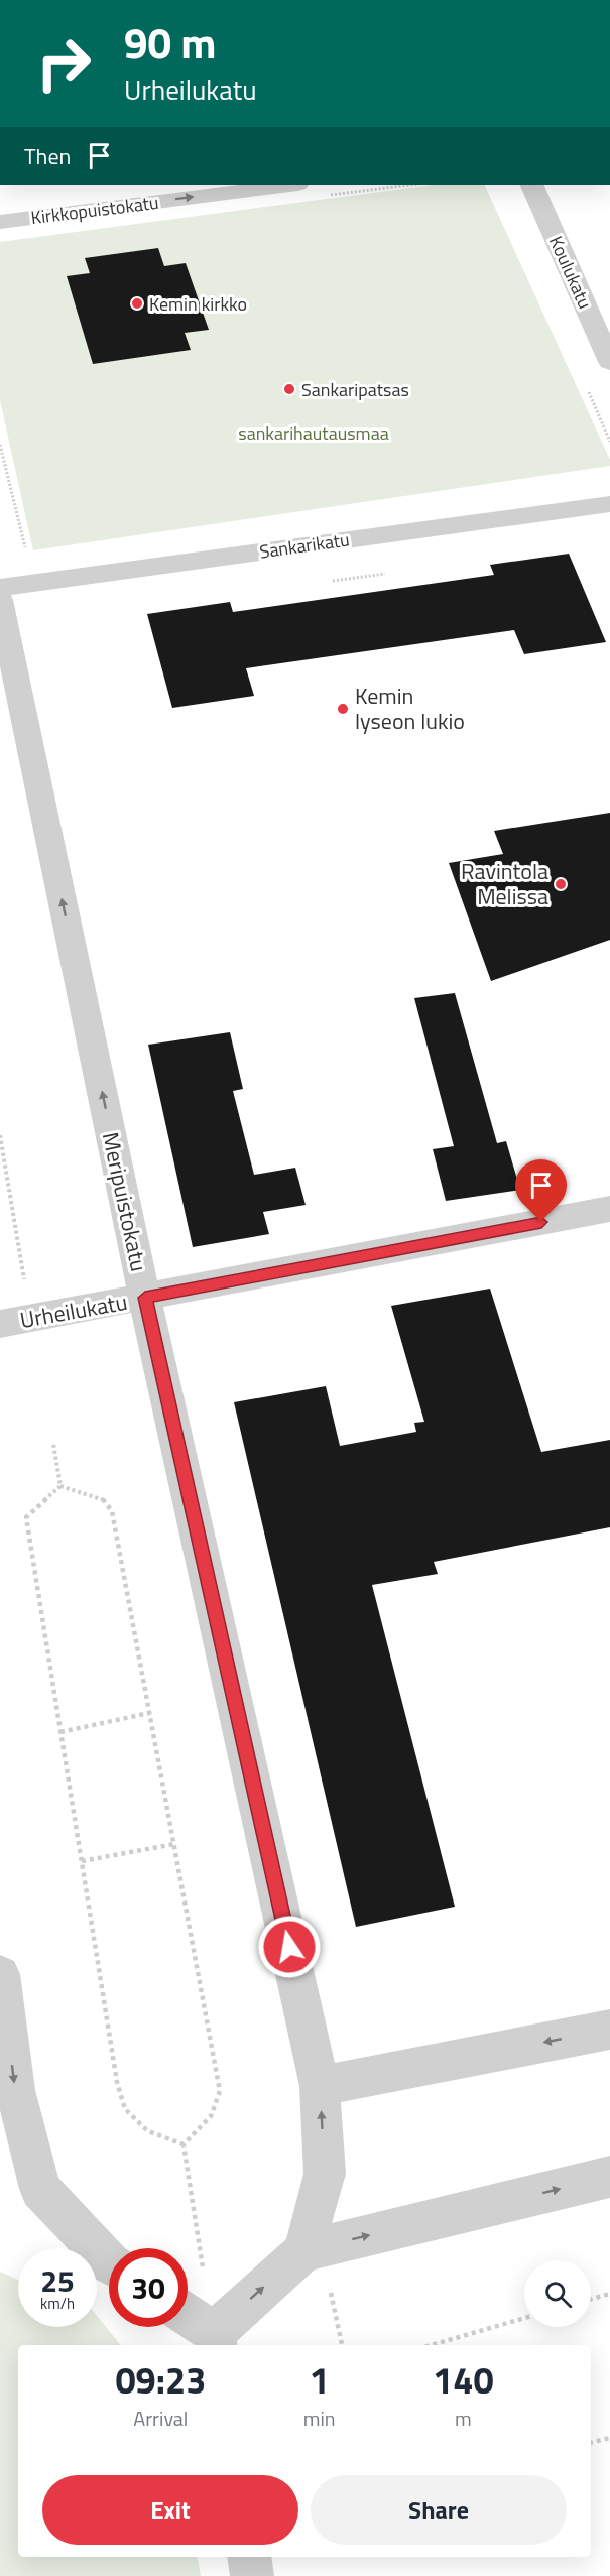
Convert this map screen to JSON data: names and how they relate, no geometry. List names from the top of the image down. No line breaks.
{"streets":{"street":["Kirkkopuistokatu","Koulukatu","Sankarikatu","Meripuistokatu","Urheilukatu"]},"crossings":[["Meripuistokatu","Urheilukatu"]],"one_way":["Kirkkopuistokatu","Meripuistokatu"],"parks":["sankarihautausmaa"],"places":["Kemin kirkko","Sankaripatsas","Kemin lyseon lukio","Ravintola Melissa"],"page":{"turn":["90 m","Urheilukatu"],"then":"Then","speed":"25 km/h","limit":"30","eta":["09:23","Arrival","1","min","140","m"],"buttons":["Exit","Share"]}}
